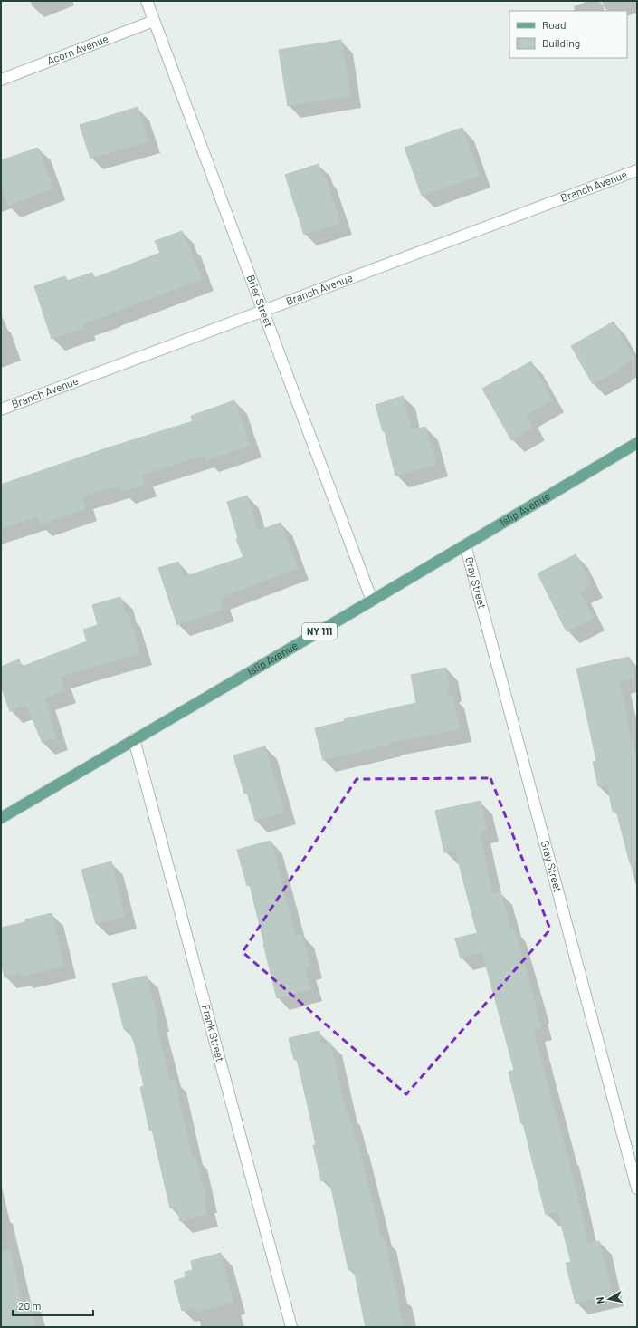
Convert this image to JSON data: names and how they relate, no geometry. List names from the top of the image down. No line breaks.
{"streets":{"main road":["Islip Avenue","NY 111"],"street":["Acorn Avenue","Branch Avenue","Brier Street","Gray Street","Frank Street"]},"crossings":[["Acorn Avenue","Brier Street"],["Branch Avenue","Brier Street"],["Brier Street","Islip Avenue"],["Islip Avenue","Gray Street"],["Islip Avenue","Frank Street"]],"legend":["Road","Building"],"scale_bar":"20 m","north":"left"}
